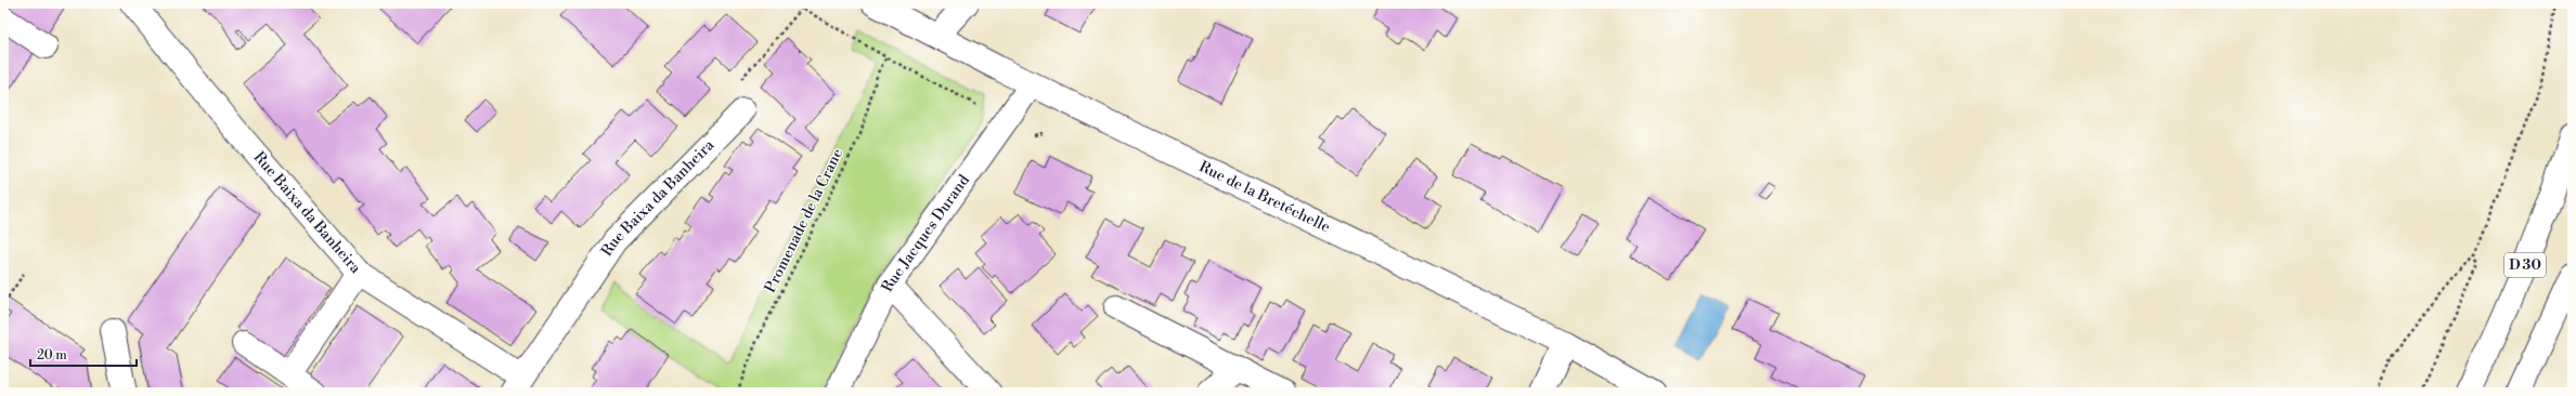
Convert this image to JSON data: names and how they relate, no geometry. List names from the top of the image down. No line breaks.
{"streets":{"street":["Rue de la Bretéchelle","Rue Baixa da Banheira","Rue Jacques Durand","D 30"],"path":["Promenade de la Crane"]},"crossings":[["Rue de la Bretéchelle","Rue Jacques Durand"]],"scale_bar":"20 m"}
